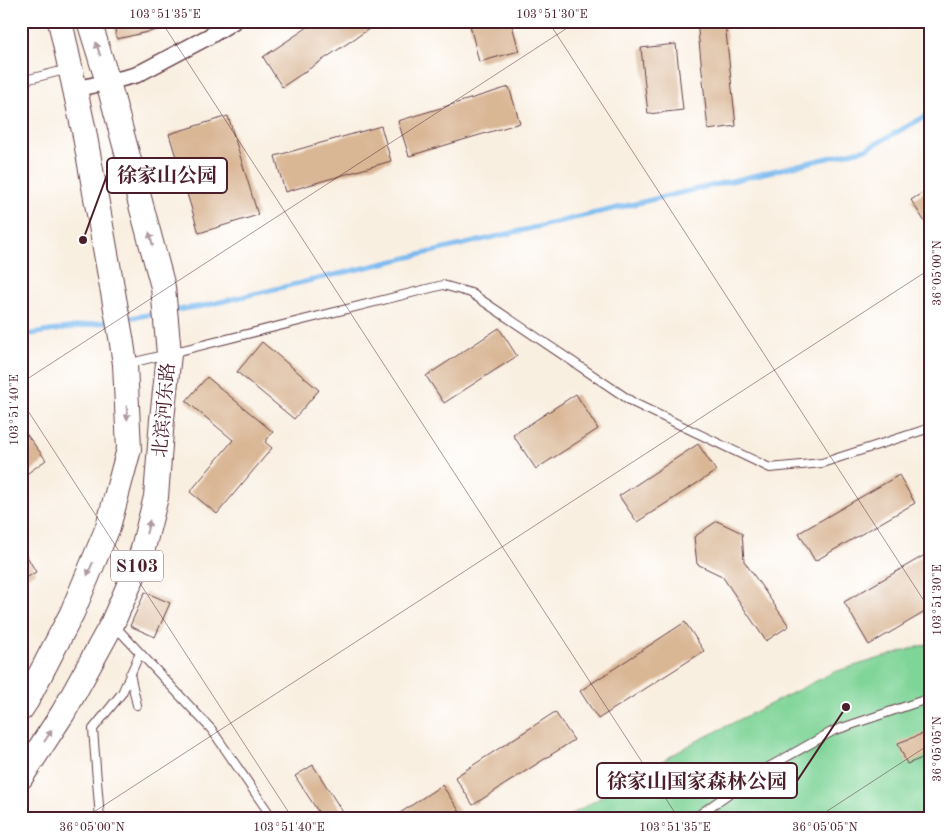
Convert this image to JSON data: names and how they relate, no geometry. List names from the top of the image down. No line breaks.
{"streets":{"main road":["北滨河东路","S103"]},"places":["徐家山公园","徐家山国家森林公园"],"coordinates":["103°51'35\"E","103°51'30\"E","36°05'00\"N","103°51'40\"E","36°05'05\"N"]}
